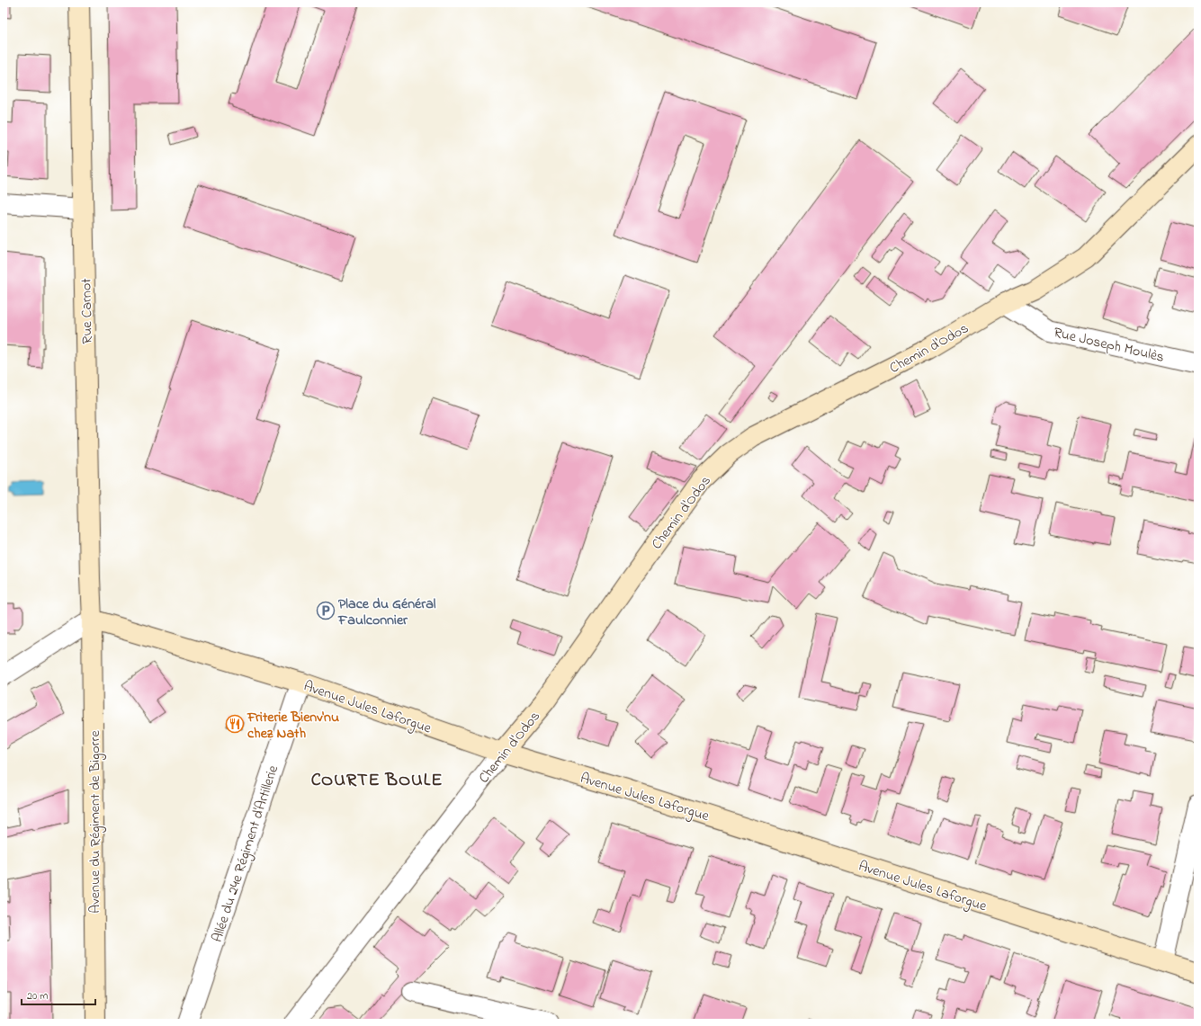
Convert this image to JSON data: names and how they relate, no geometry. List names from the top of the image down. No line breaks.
{"streets":{"street":["Rue Carnot","Rue Joseph Moulès","Chemin d'Odos","Avenue Jules Laforgue","Avenue du Régiment de Bigorre","Allée du 24e Régiment d'Artillerie"]},"crossings":[["Rue Carnot","Avenue Jules Laforgue"],["Rue Carnot","Avenue du Régiment de Bigorre"],["Rue Joseph Moulès","Chemin d'Odos"],["Chemin d'Odos","Avenue Jules Laforgue"],["Avenue Jules Laforgue","Avenue du Régiment de Bigorre"],["Avenue Jules Laforgue","Allée du 24e Régiment d'Artillerie"]],"districts":["COURTE BOULE"],"places":{"parking":["Place du Général Faulconnier"],"restaurant":["Friterie Bienv'nu chez Nath"]},"scale_bar":"20 m"}
